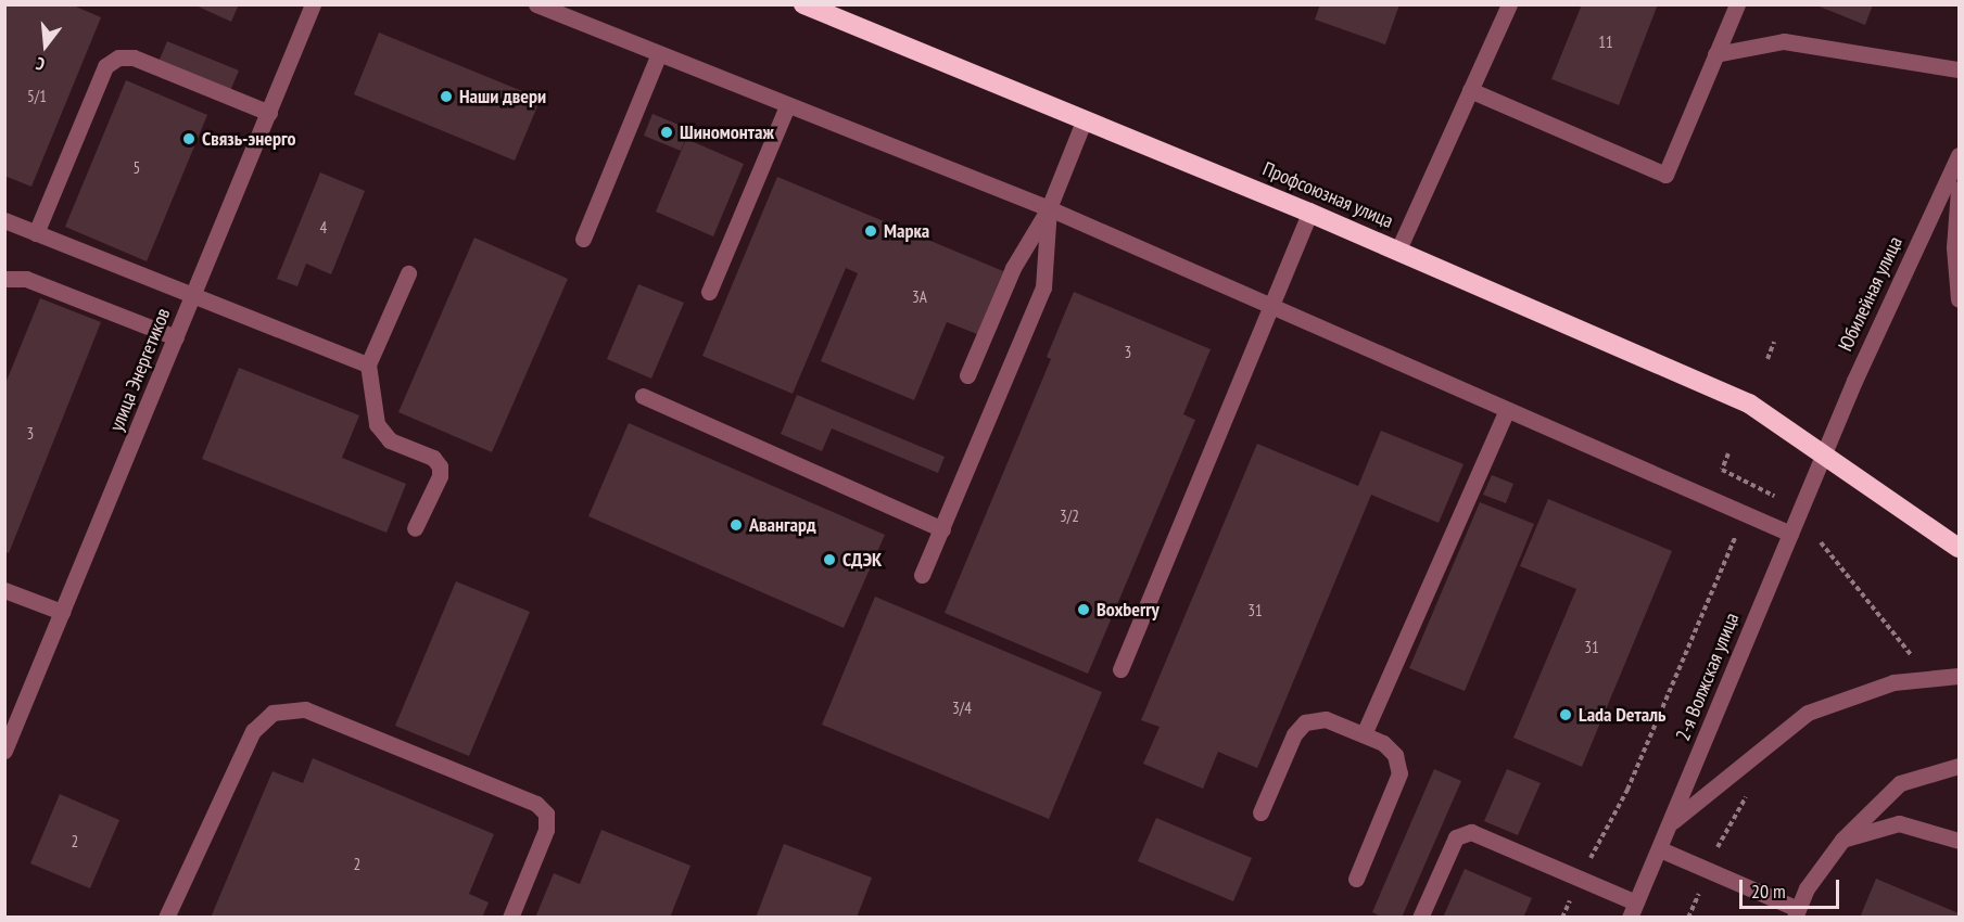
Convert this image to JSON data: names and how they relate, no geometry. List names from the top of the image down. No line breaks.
{"streets":{"highway":["Профсоюзная улица"],"street":["Юбилейная улица","улица Энергетиков","2-я Волжская улица"]},"crossings":[["Профсоюзная улица","Юбилейная улица"],["Профсоюзная улица","2-я Волжская улица"],["Юбилейная улица","2-я Волжская улица"]],"places":["Наши двери","Шиномонтаж","Связь-энерго","Марка","Авангард","СДЭК","Boxberry","Lada Dеталь"],"house_numbers":["11","5/1","5","4","3А","3","3","3/2","31","31","3/4","2","2"],"scale_bar":"20 m","north":"bottom"}
